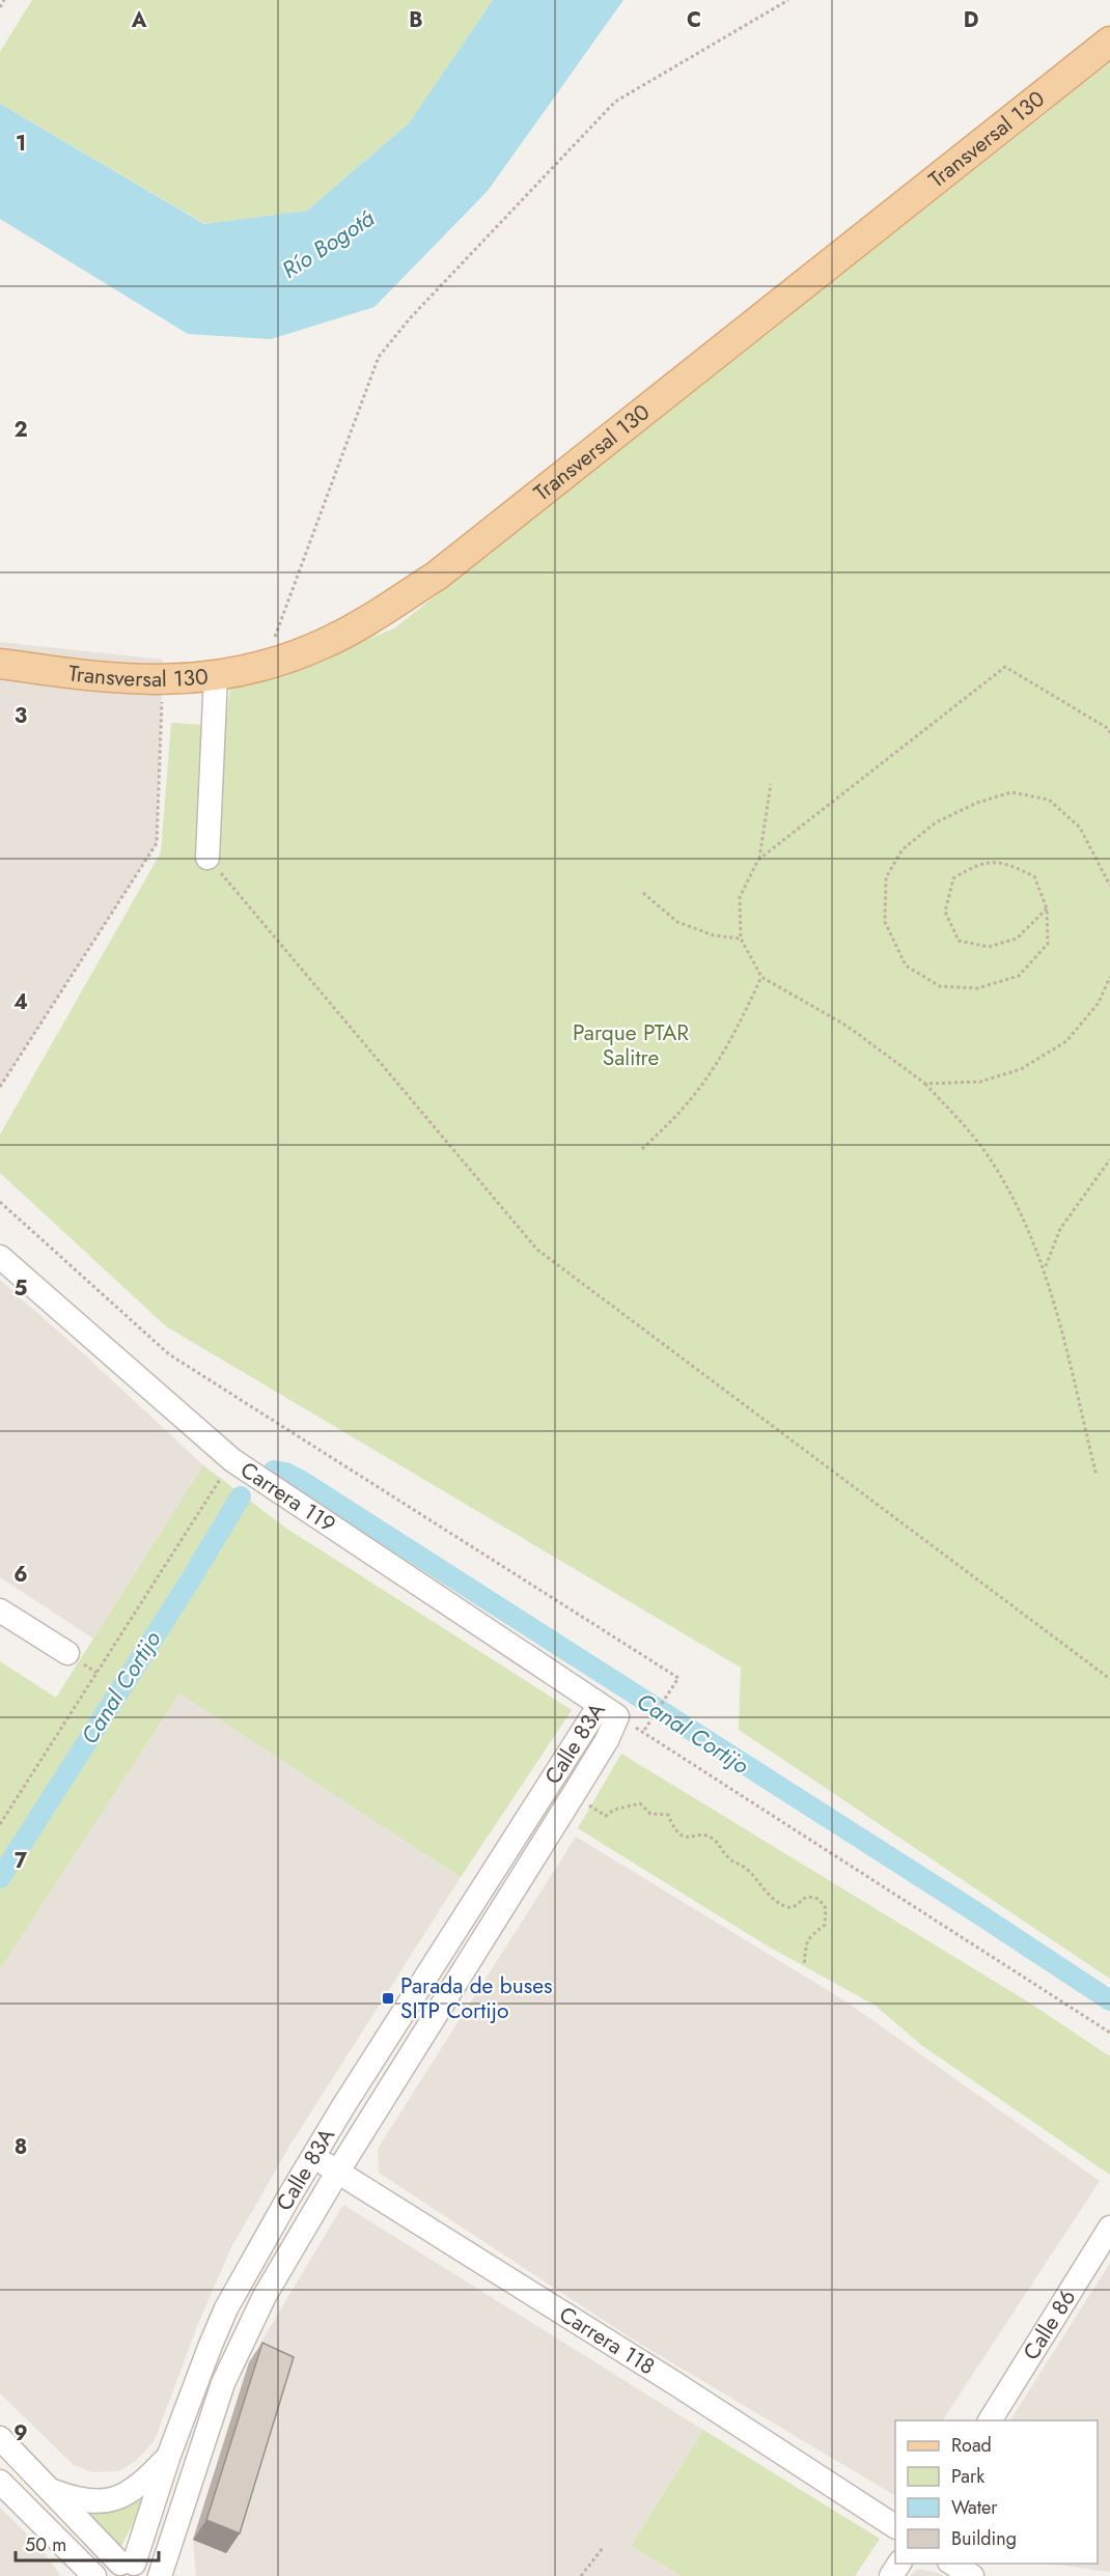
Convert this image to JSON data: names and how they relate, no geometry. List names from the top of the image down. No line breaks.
{"streets":{"main road":["Transversal 130"],"street":["Carrera 119","Calle 83A","Calle 86","Carrera 118"]},"crossings":[["Carrera 119","Calle 83A"],["Calle 83A","Carrera 118"]],"water":["Río Bogotá","Canal Cortijo"],"parks":["Parque PTAR Salitre"],"places":{"transit":["Parada de buses SITP Cortijo"]},"legend":["Road","Park","Water","Building"],"scale_bar":"50 m","grid":{"columns":["A","B","C","D"],"rows":["1","2","3","4","5","6","7","8","9"]}}
